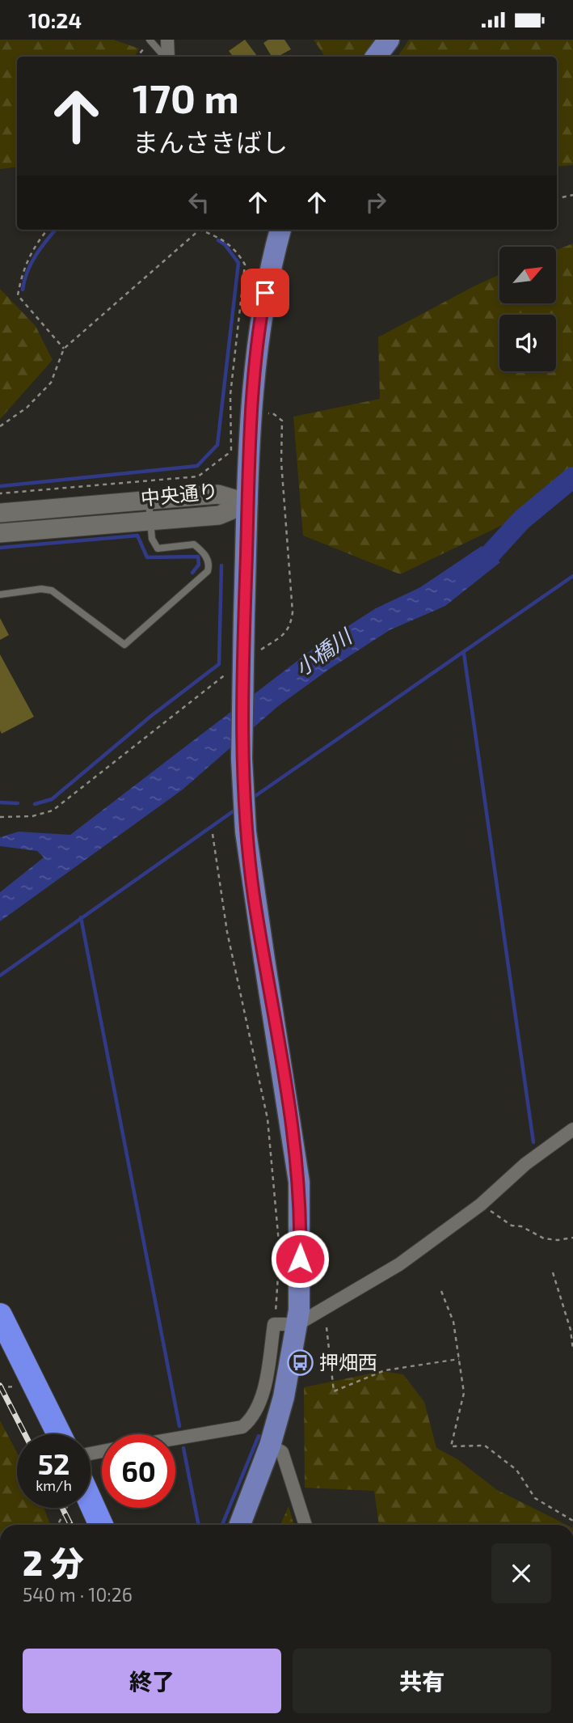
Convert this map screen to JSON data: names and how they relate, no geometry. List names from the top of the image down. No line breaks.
{"streets":{"street":["中央通り"]},"water":["小橋川"],"places":{"bus stop":["押畑西"]},"north":"top right","page":{"status":"10:24","turn":["170 m","まんさきばし"],"speed":"52 km/h","limit":"60","heading":["2 分","540 m · 10:26"],"buttons":["終了","共有"]}}
